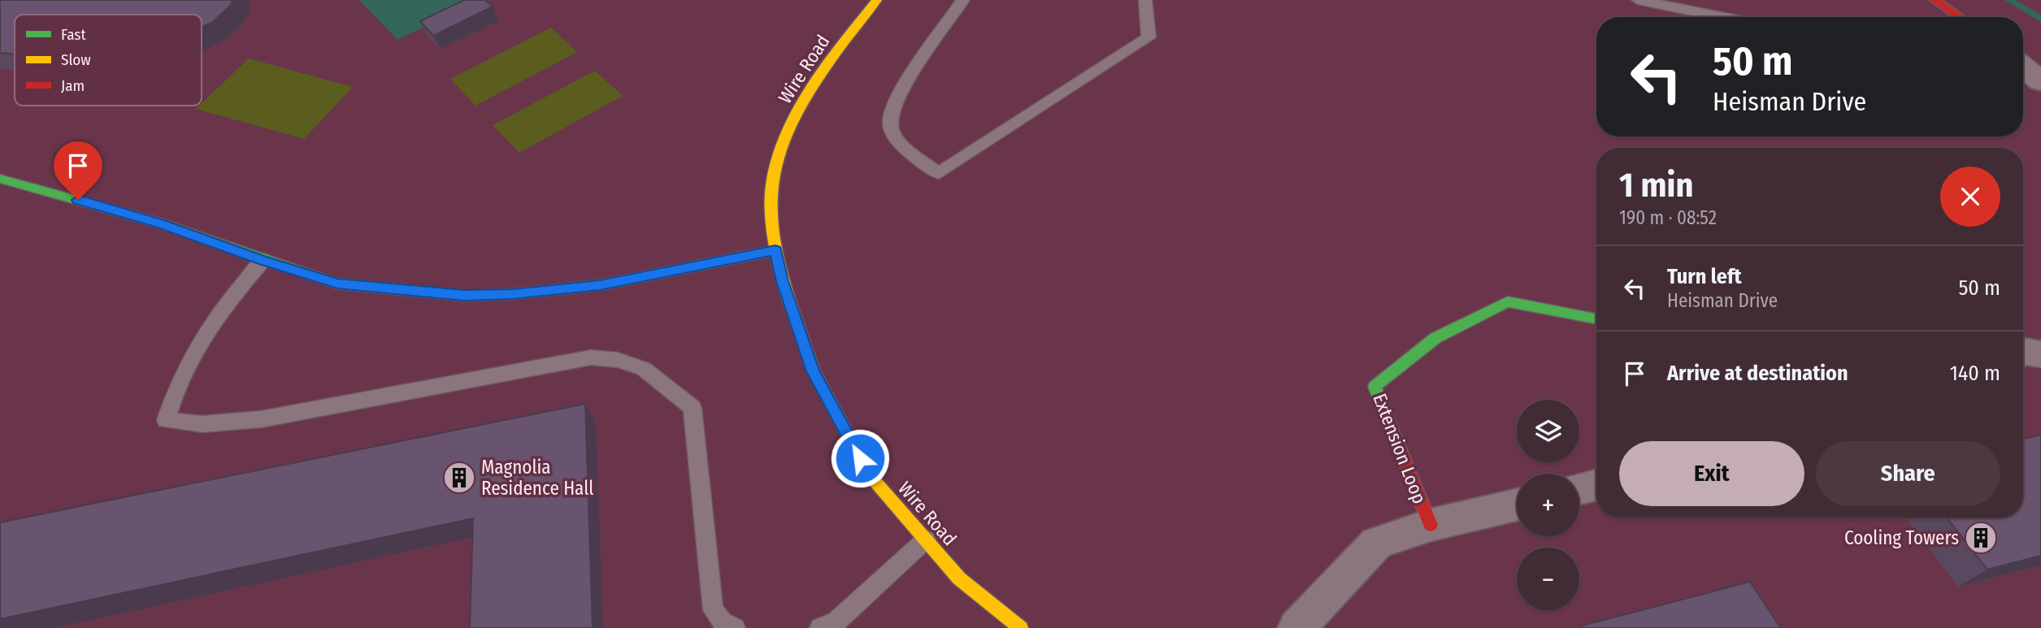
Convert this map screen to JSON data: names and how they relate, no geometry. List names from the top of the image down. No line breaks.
{"streets":{"street":["Wire Road","Extension Loop"]},"places":{"building":["Magnolia Residence Hall","Cooling Towers"]},"legend":["Fast","Slow","Jam"],"page":{"turn":["50 m","Heisman Drive"],"heading":["1 min","190 m · 08:52"],"list":[{"name":"Turn left","note":"Heisman Drive","value":"50 m"},{"name":"Arrive at destination","value":"140 m"}],"map_buttons":["+","−"],"buttons":["Exit","Share"]}}
